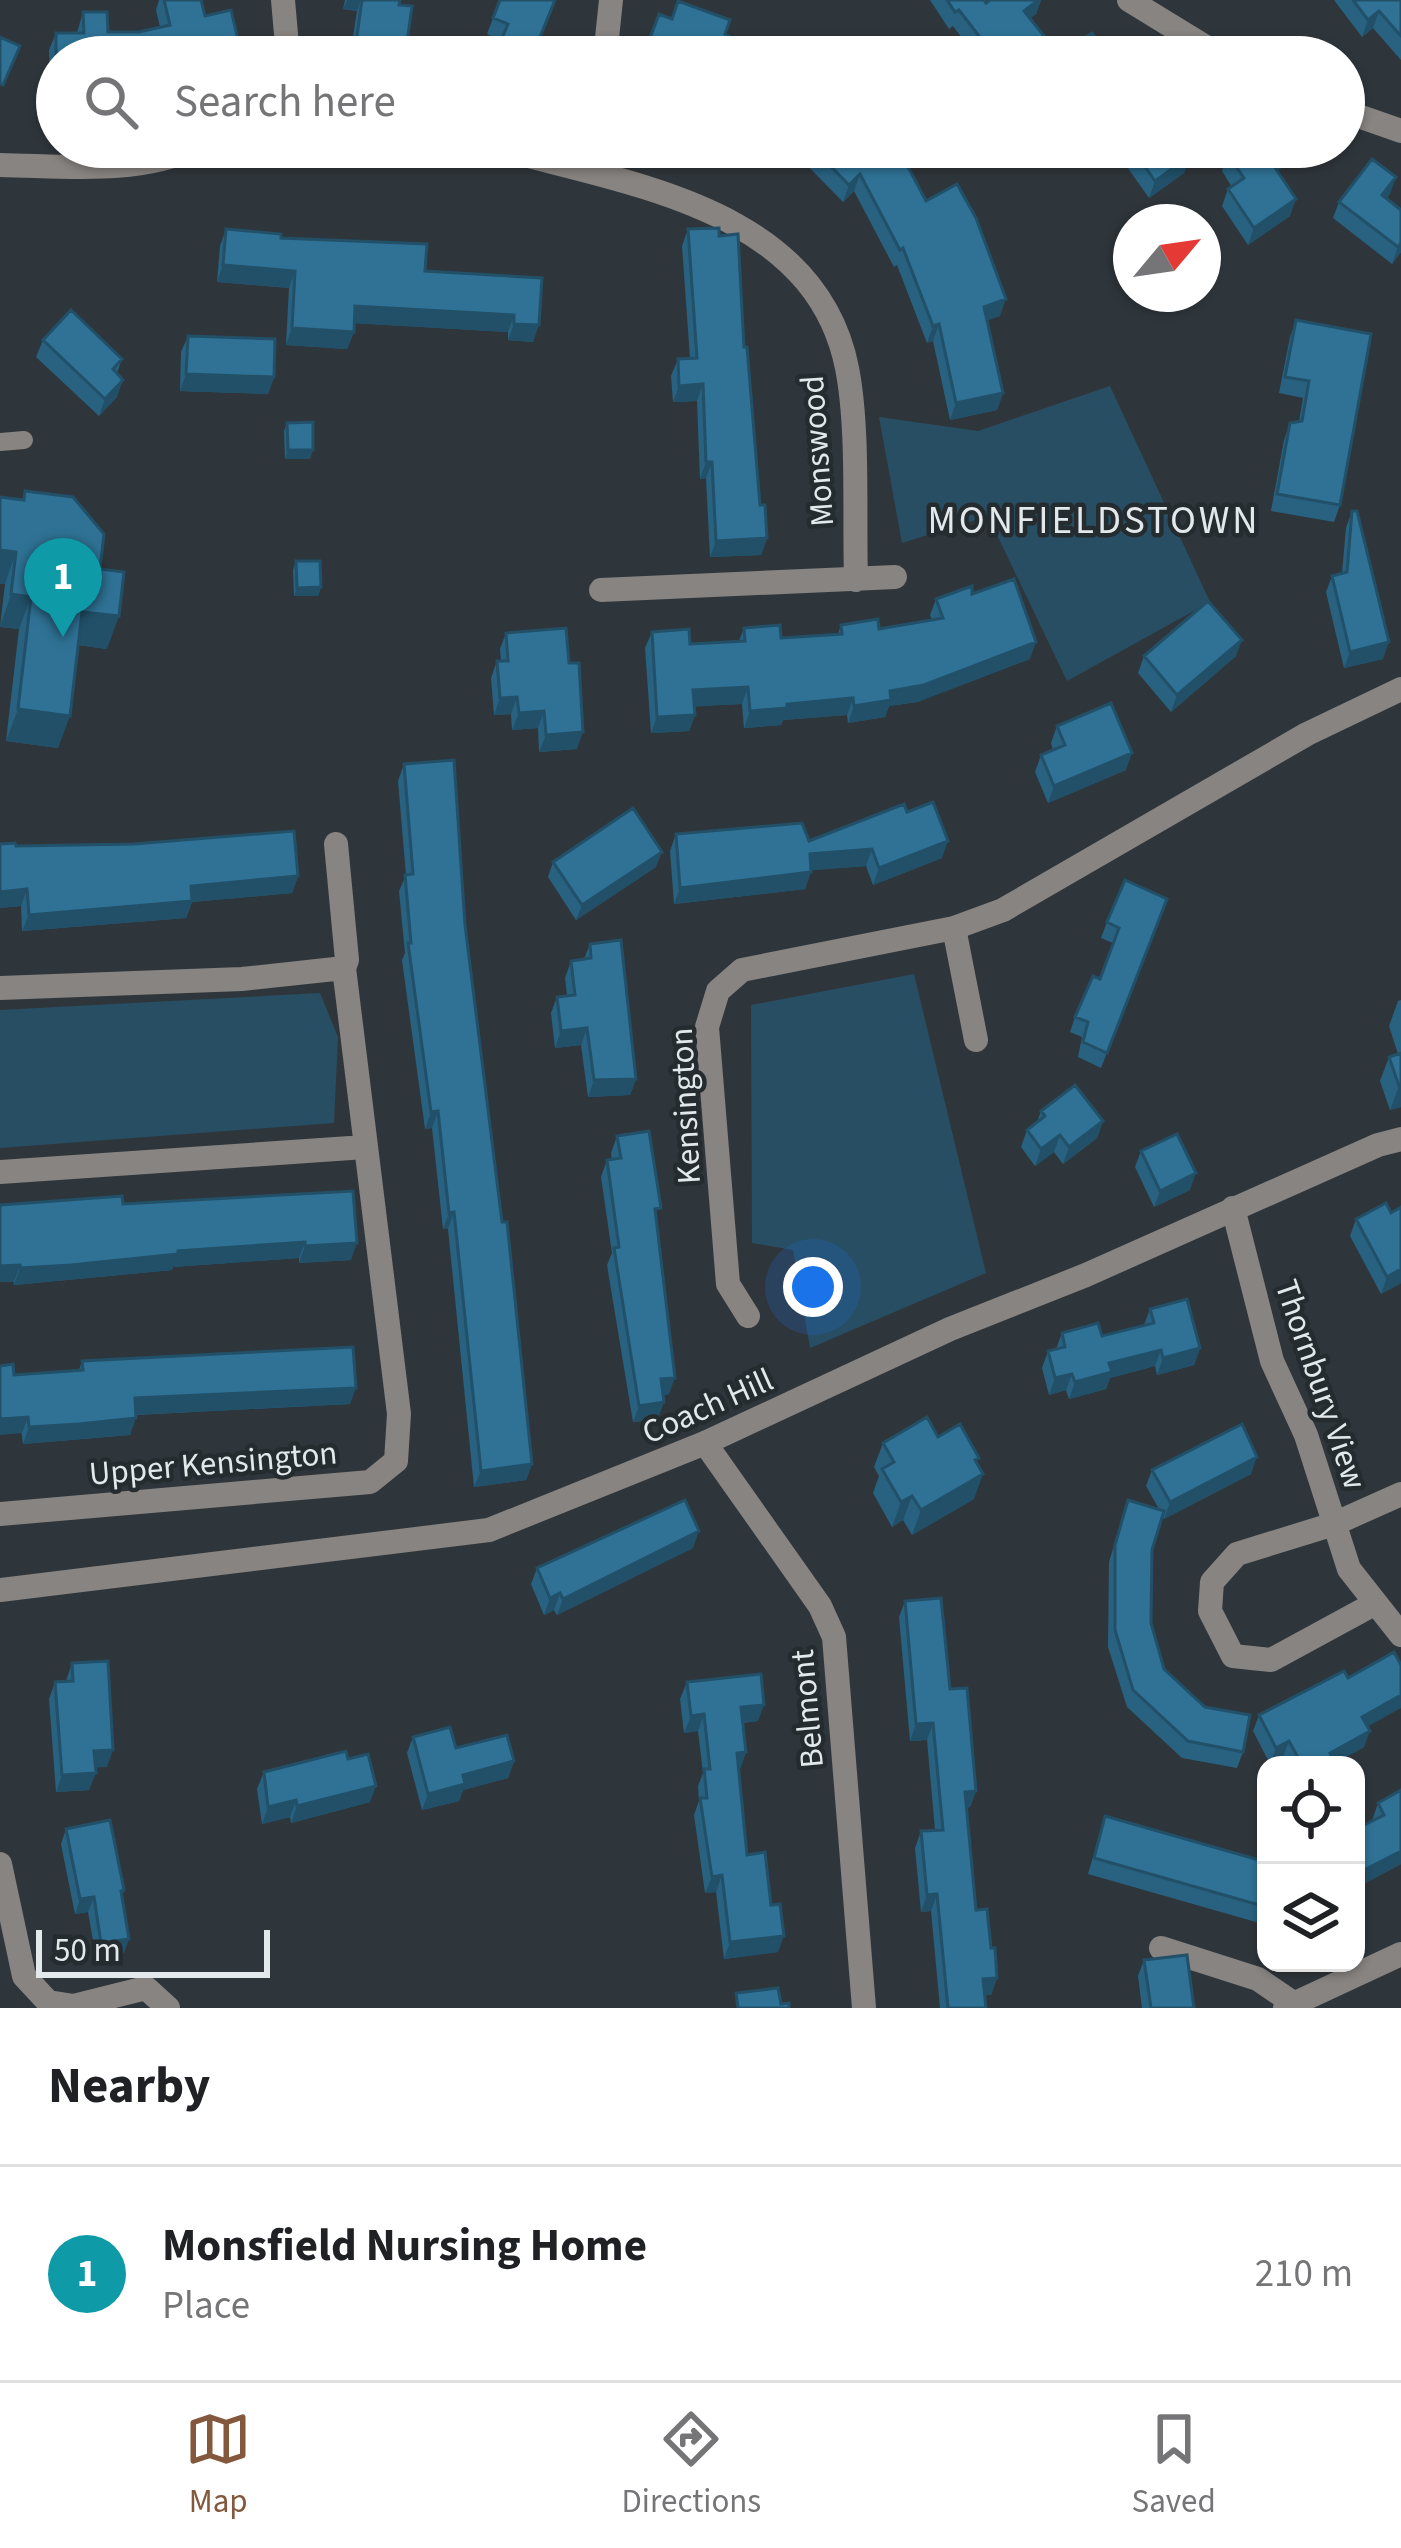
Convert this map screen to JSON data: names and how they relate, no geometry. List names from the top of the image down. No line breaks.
{"streets":{"street":["Monswood","Kensington","Thornbury View","Coach Hill","Upper Kensington","Belmont"]},"crossings":[["Thornbury View","Coach Hill"],["Coach Hill","Belmont"]],"districts":["MONFIELDSTOWN"],"scale_bar":"50 m","north":"top right","page":{"search":"Search here","pins":"1","scale":"50 m","heading":"Nearby","list":[{"mark":"1","name":"Monsfield Nursing Home","note":"Place","value":"210 m"}],"nav":["Map","Directions","Saved"]}}
